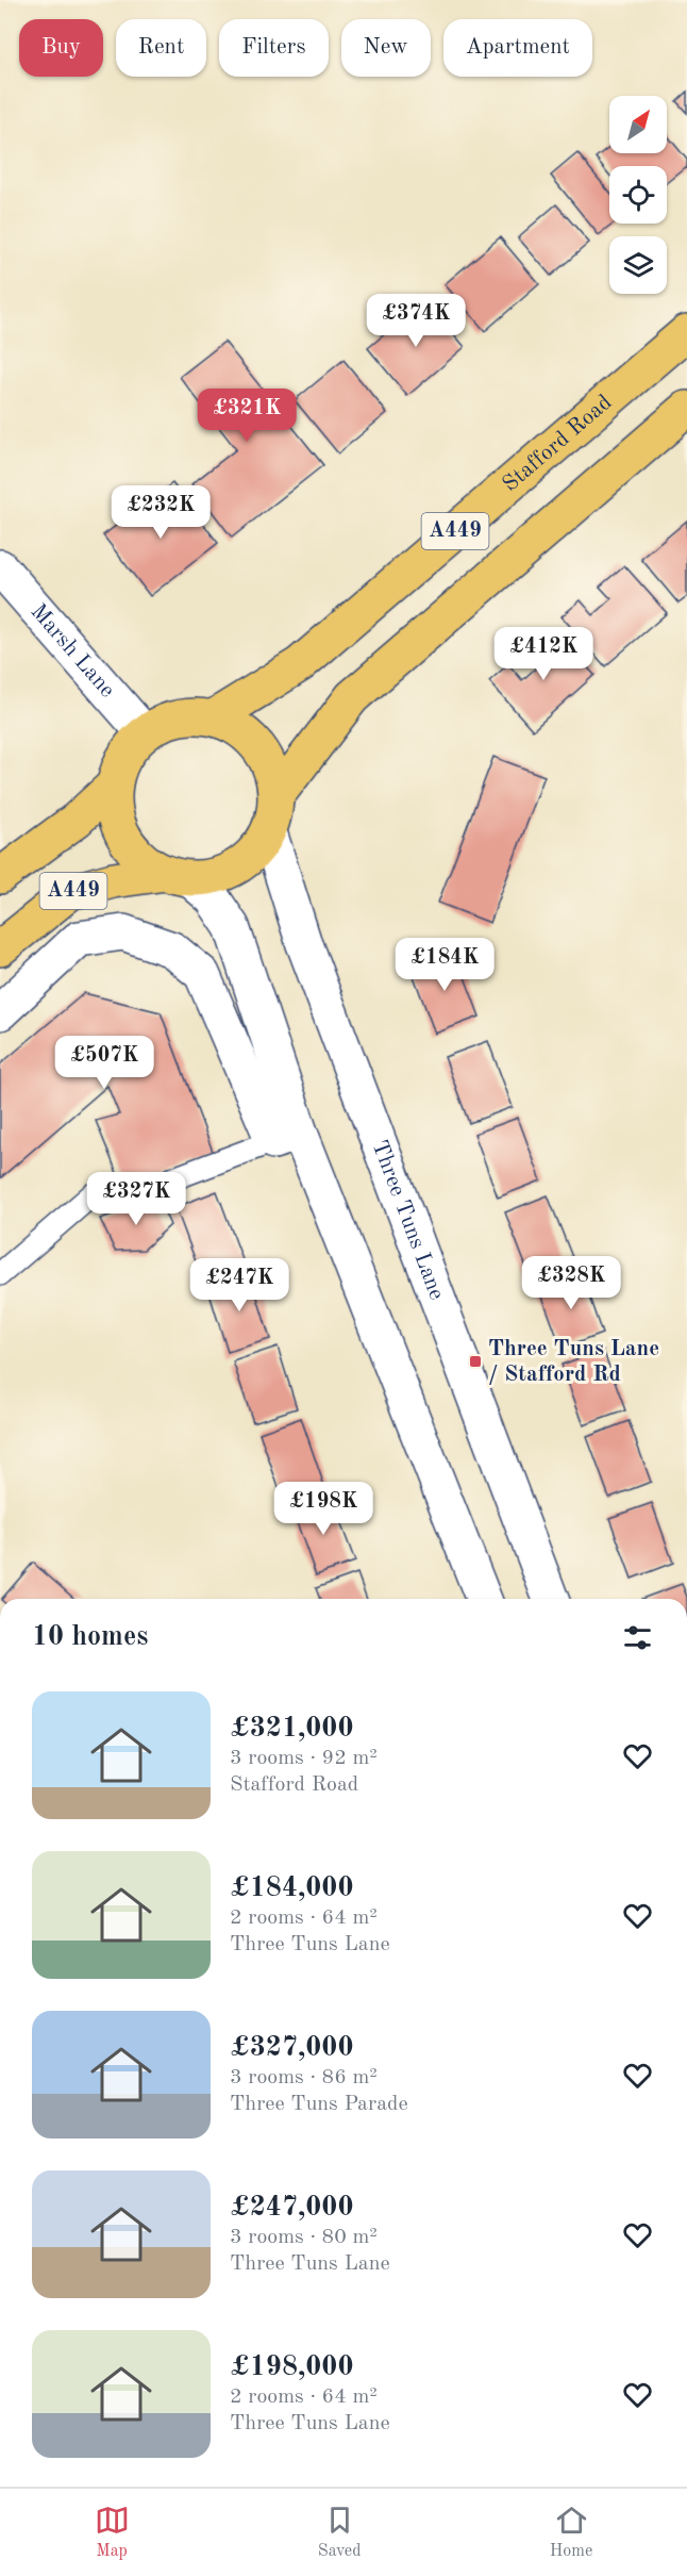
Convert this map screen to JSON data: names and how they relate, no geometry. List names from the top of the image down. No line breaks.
{"streets":{"highway":["Stafford Road","A449"],"street":["Marsh Lane","Three Tuns Lane"]},"crossings":[["Stafford Road","A449"],["Stafford Road","Marsh Lane"],["Stafford Road","Three Tuns Lane"],["A449","Marsh Lane"],["A449","Three Tuns Lane"],["Marsh Lane","Three Tuns Lane"]],"places":{"transit":["Three Tuns Lane / Stafford Rd"]},"north":"top right","page":{"chip":["Buy","Rent","Filters","New","Apartment"],"price":["£374K","£321K","£232K","£412K","£184K","£507K","£327K","£328K","£247K","£198K"],"heading":"10 homes","list":[{"name":"£321,000","note":"3 rooms · 92 m² · Stafford Road"},{"name":"£184,000","note":"2 rooms · 64 m² · Three Tuns Lane"},{"name":"£327,000","note":"3 rooms · 86 m² · Three Tuns Parade"},{"name":"£247,000","note":"3 rooms · 80 m² · Three Tuns Lane"},{"name":"£198,000","note":"2 rooms · 64 m² · Three Tuns Lane"}],"tabs":["Map","Saved","Home"]}}
